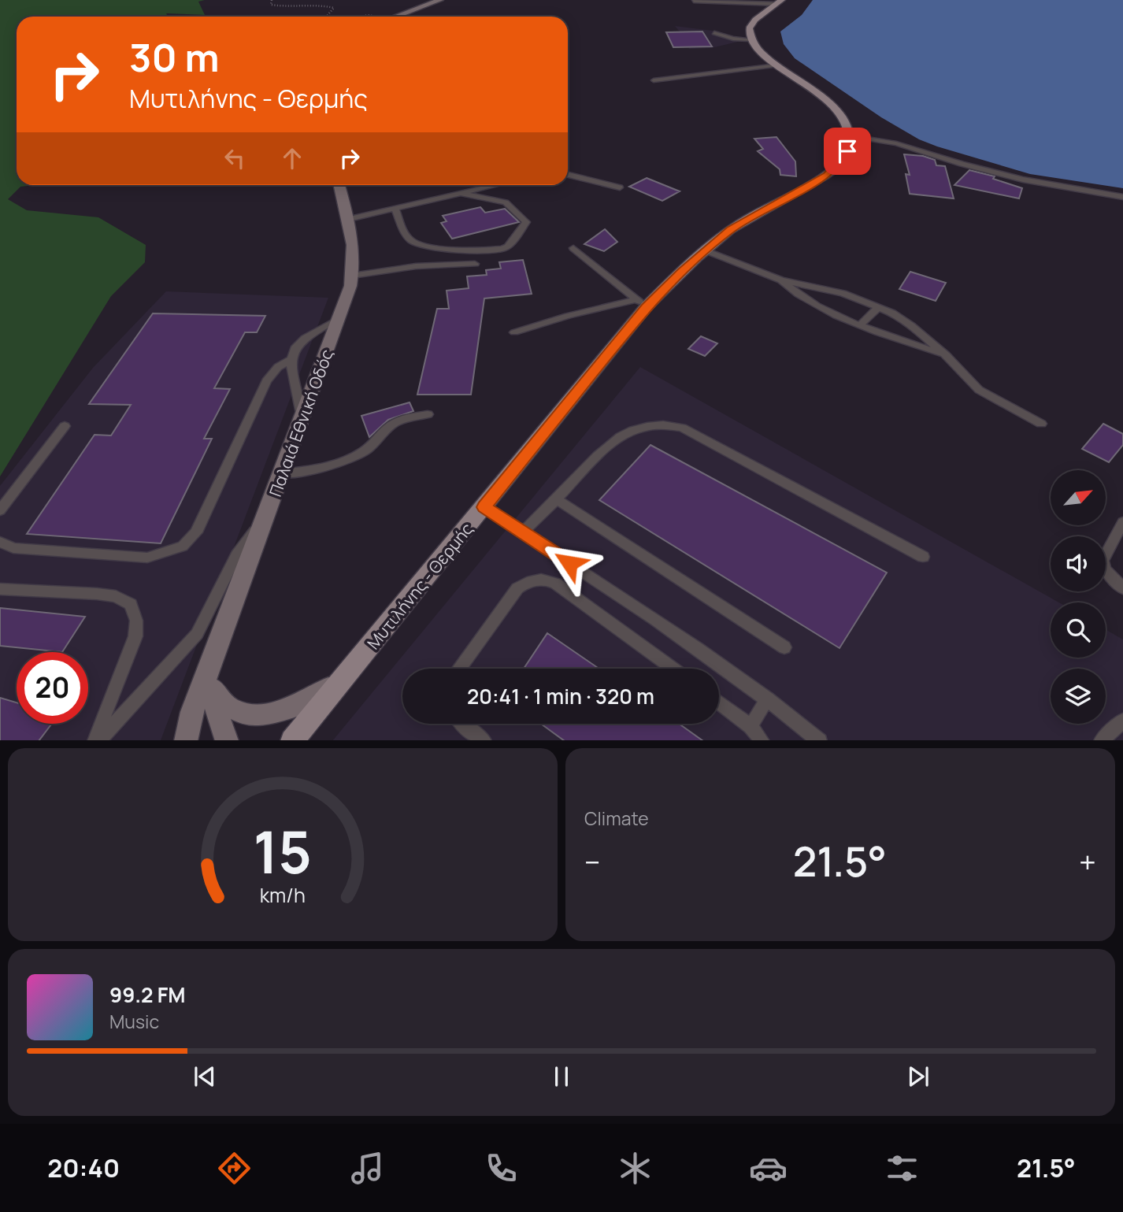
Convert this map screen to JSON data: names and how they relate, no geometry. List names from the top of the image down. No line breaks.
{"streets":{"main road":["Παλαιά Εθνική Οδός","Μυτιλήνης - Θερμής"]},"north":"top right","page":{"turn":["30 m","Μυτιλήνης - Θερμής"],"limit":"20","trip":"20:41 · 1 min · 320 m","tile":"Climate","heat":["−","21.5°","+"],"song":["99.2 FM","Music"],"tabs":["20:40","21.5°"],"gauge":["15","km/h"]}}
